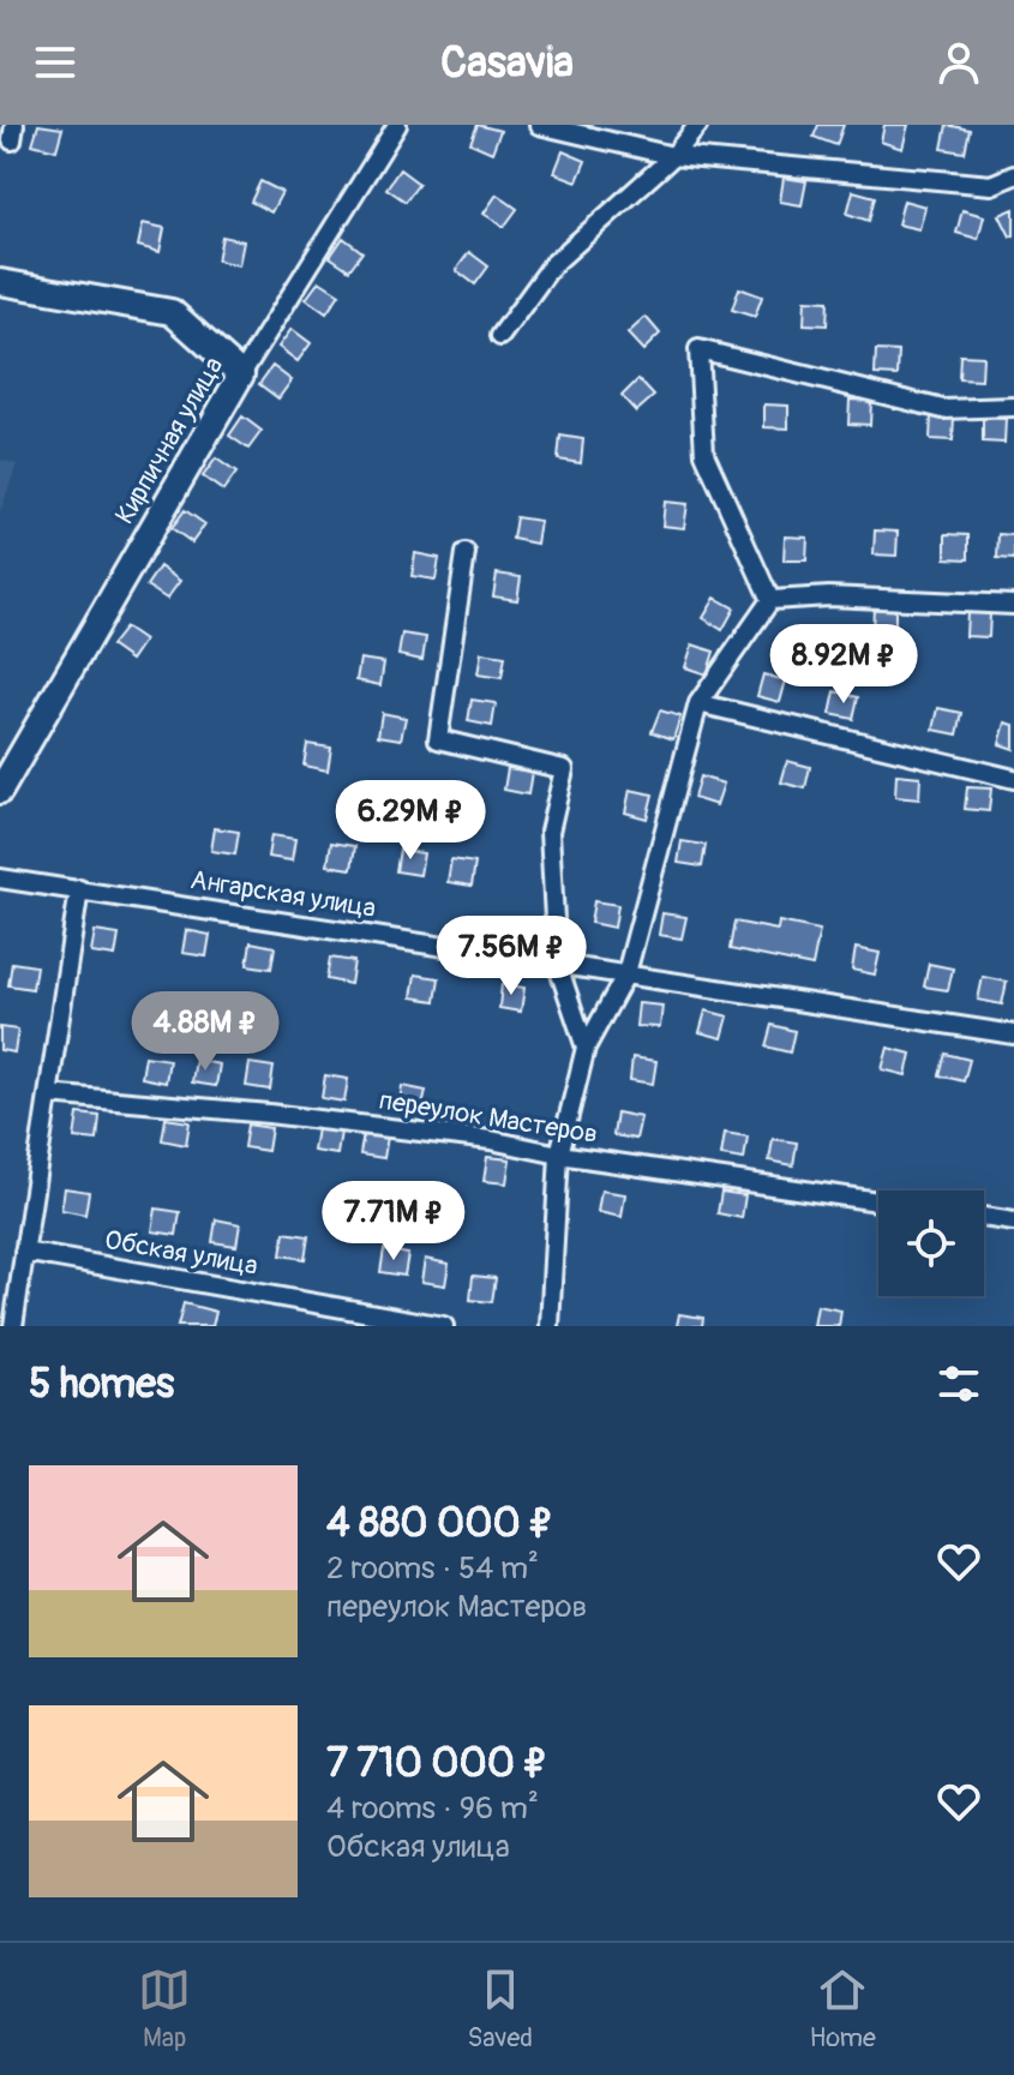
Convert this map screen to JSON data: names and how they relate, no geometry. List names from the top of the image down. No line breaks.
{"streets":{"street":["Кирпичная улица","Ангарская улица","переулок Мастеров","Обская улица"]},"page":{"header":"Casavia","price":["8.92M ₽","6.29M ₽","7.56M ₽","4.88M ₽","7.71M ₽"],"heading":"5 homes","list":[{"name":"4 880 000 ₽","note":"2 rooms · 54 m² · переулок Мастеров"},{"name":"7 710 000 ₽","note":"4 rooms · 96 m² · Обская улица"}],"tabs":["Map","Saved","Home"]}}
